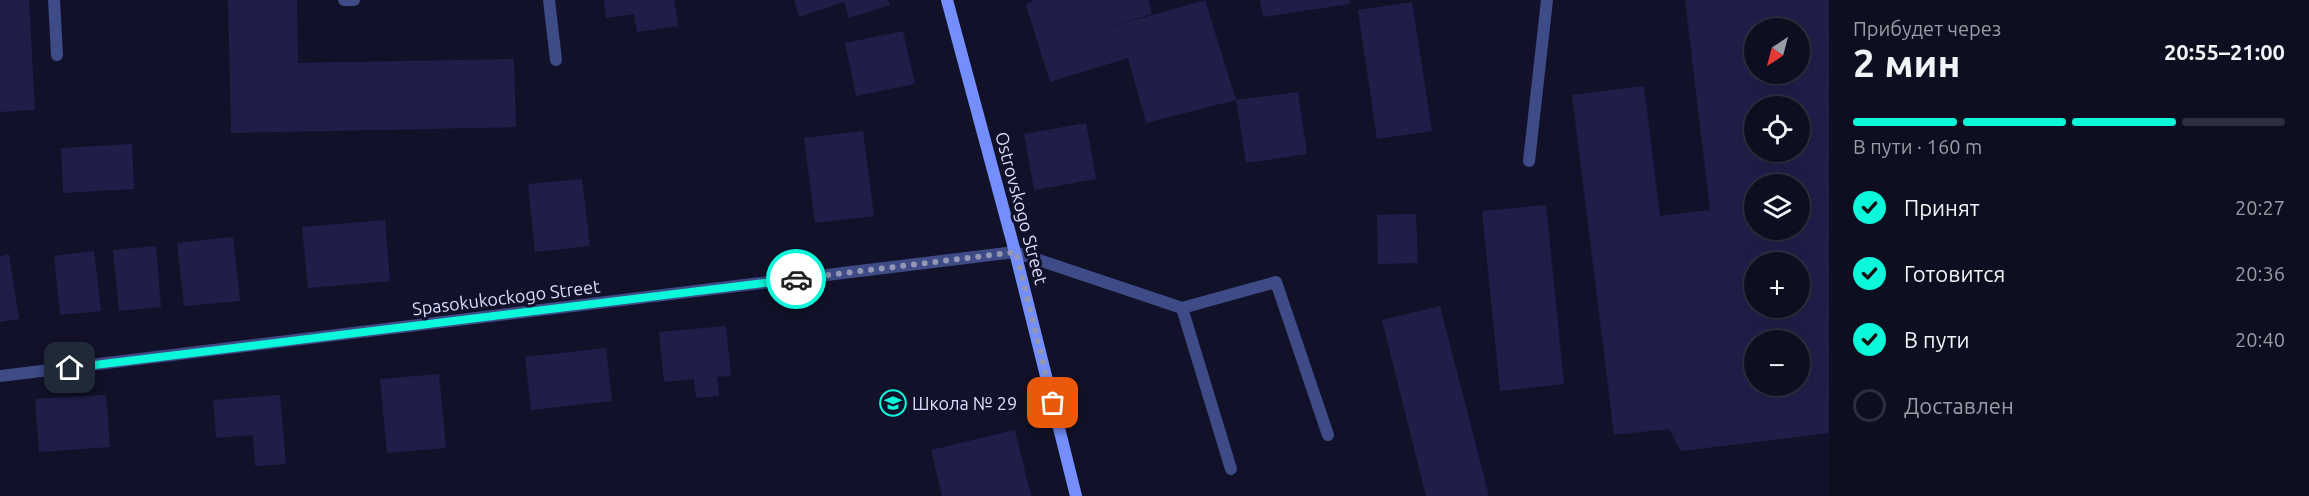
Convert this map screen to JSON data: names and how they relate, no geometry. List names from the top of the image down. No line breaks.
{"streets":{"main road":["Ostrovskogo Street"],"street":["Spasokukoсkogo Street"]},"crossings":[["Ostrovskogo Street","Spasokukoсkogo Street"]],"places":{"school or university":["Школа № 29"]},"north":"bottom left","page":{"heading":["2 мин","Прибудет через","20:55–21:00"],"map_buttons":["+","−"],"bar":"В пути · 160 m","list":[["Принят","20:27"],["Готовится","20:36"],["В пути","20:40"],"Доставлен"]}}
